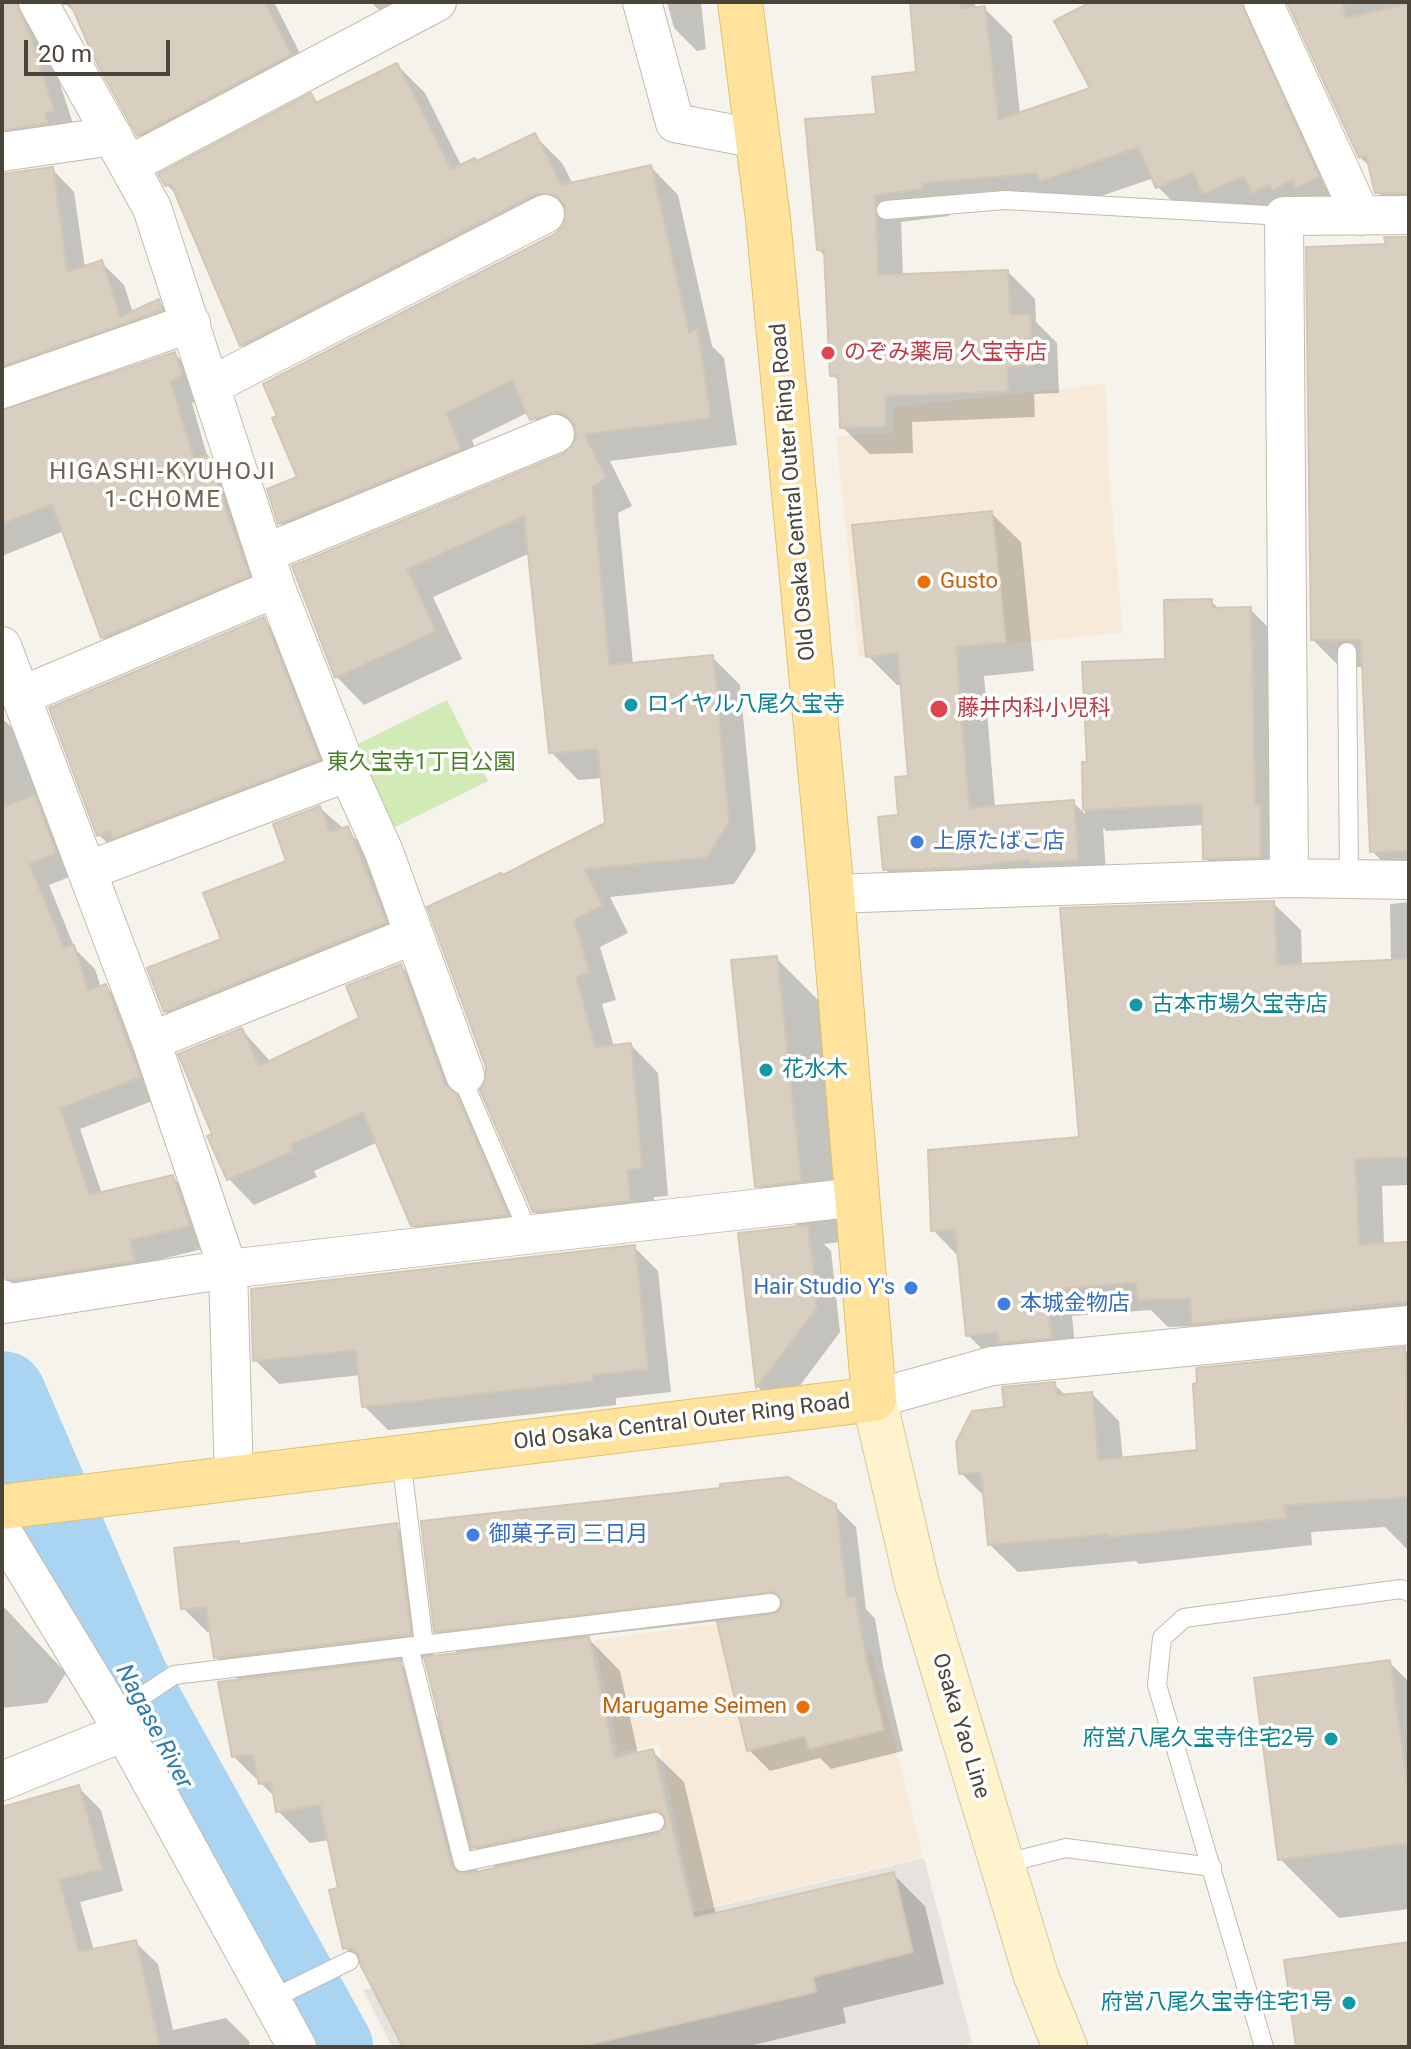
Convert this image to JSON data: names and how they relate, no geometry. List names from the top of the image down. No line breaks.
{"streets":{"main road":["Old Osaka Central Outer Ring Road","Osaka Yao Line"]},"crossings":[["Old Osaka Central Outer Ring Road","Osaka Yao Line"]],"districts":["HIGASHI-KYUHOJI 1-CHOME"],"water":["Nagase River"],"parks":["東久宝寺1丁目公園"],"places":["のぞみ薬局 久宝寺店","Gusto","ロイヤル八尾久宝寺","藤井内科小児科","上原たばこ店","古本市場久宝寺店","花水木","Hair Studio Y's","本城金物店","御菓子司 三日月","Marugame Seimen","府営八尾久宝寺住宅2号","府営八尾久宝寺住宅1号"],"scale_bar":"20 m"}
